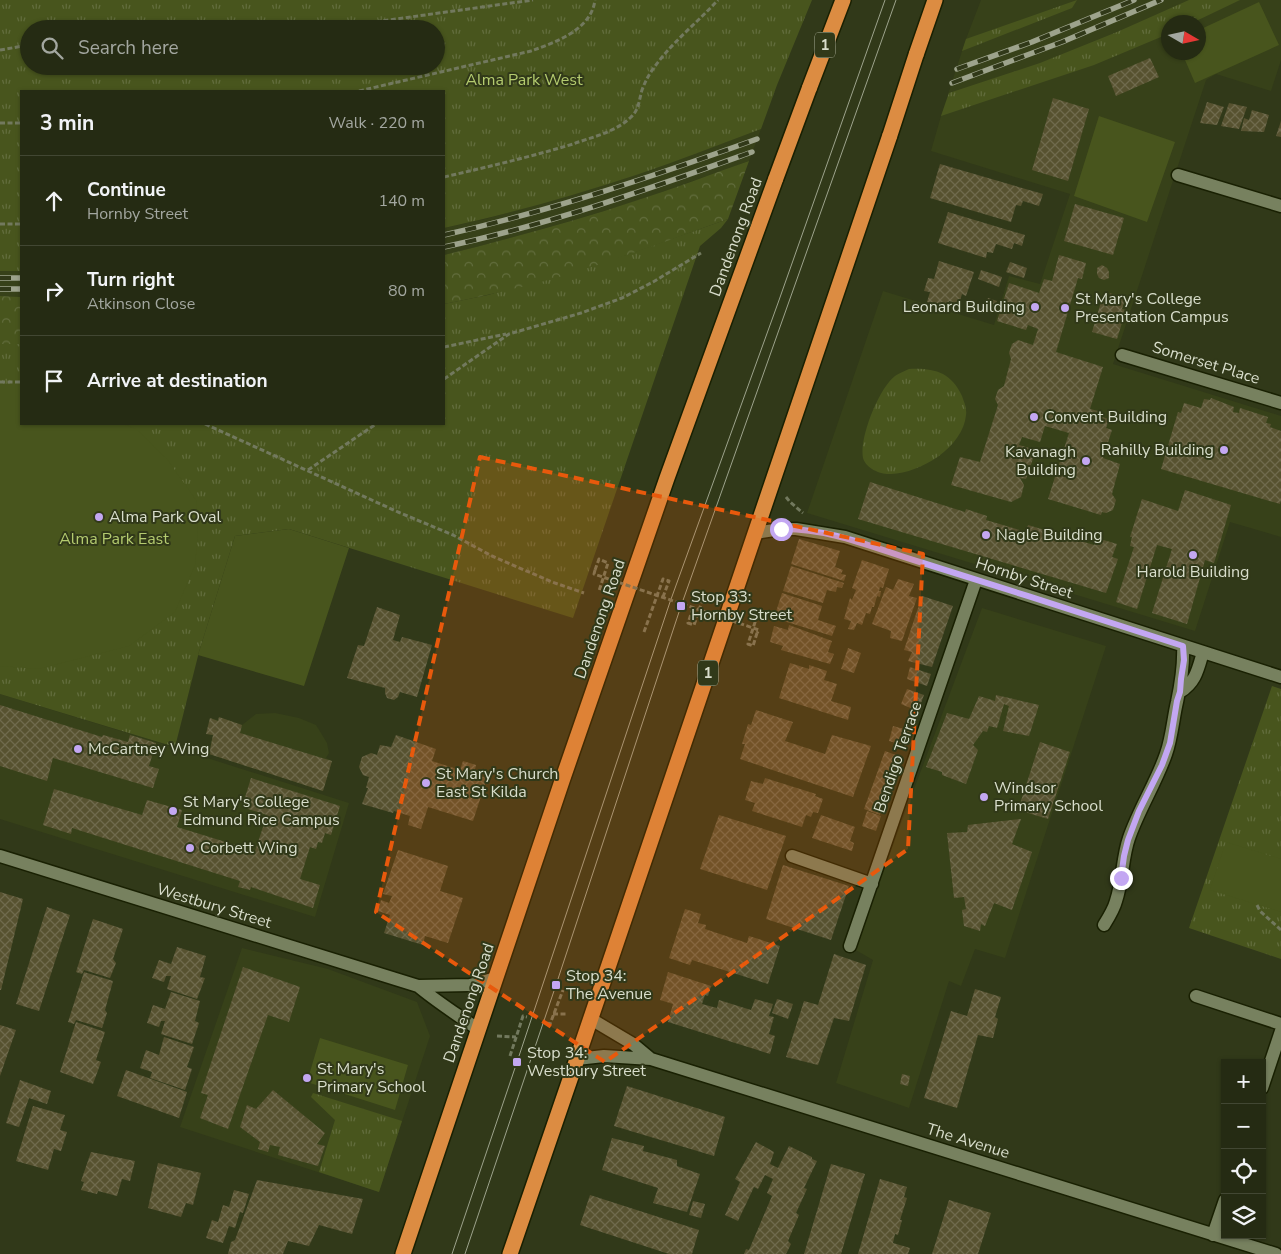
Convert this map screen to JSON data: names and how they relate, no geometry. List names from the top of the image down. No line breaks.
{"streets":{"highway":["1","Dandenong Road"],"street":["Somerset Place","Hornby Street","Bendigo Terrace","Westbury Street","The Avenue"]},"crossings":[["1","Hornby Street"],["1","The Avenue"],["Dandenong Road","Westbury Street"],["Hornby Street","Bendigo Terrace"]],"parks":["Alma Park West","Alma Park East"],"places":{"other":["Leonard Building","St Mary's College Presentation Campus","Convent Building","Rahilly Building","Kavanagh Building","Alma Park Oval","Nagle Building","Harold Building","McCartney Wing","St Mary's Church East St Kilda","Windsor Primary School","St Mary's College Edmund Rice Campus","Corbett Wing","St Mary's Primary School"],"transit":["Stop 33: Hornby Street","Stop 34: The Avenue","Stop 34: Westbury Street"]},"north":"right","page":{"search":"Search here","heading":["3 min","Walk · 220 m"],"list":[["Continue","Hornby Street","140 m"],["Turn right","Atkinson Close","80 m"],"Arrive at destination"],"map_buttons":["+","−"]}}
